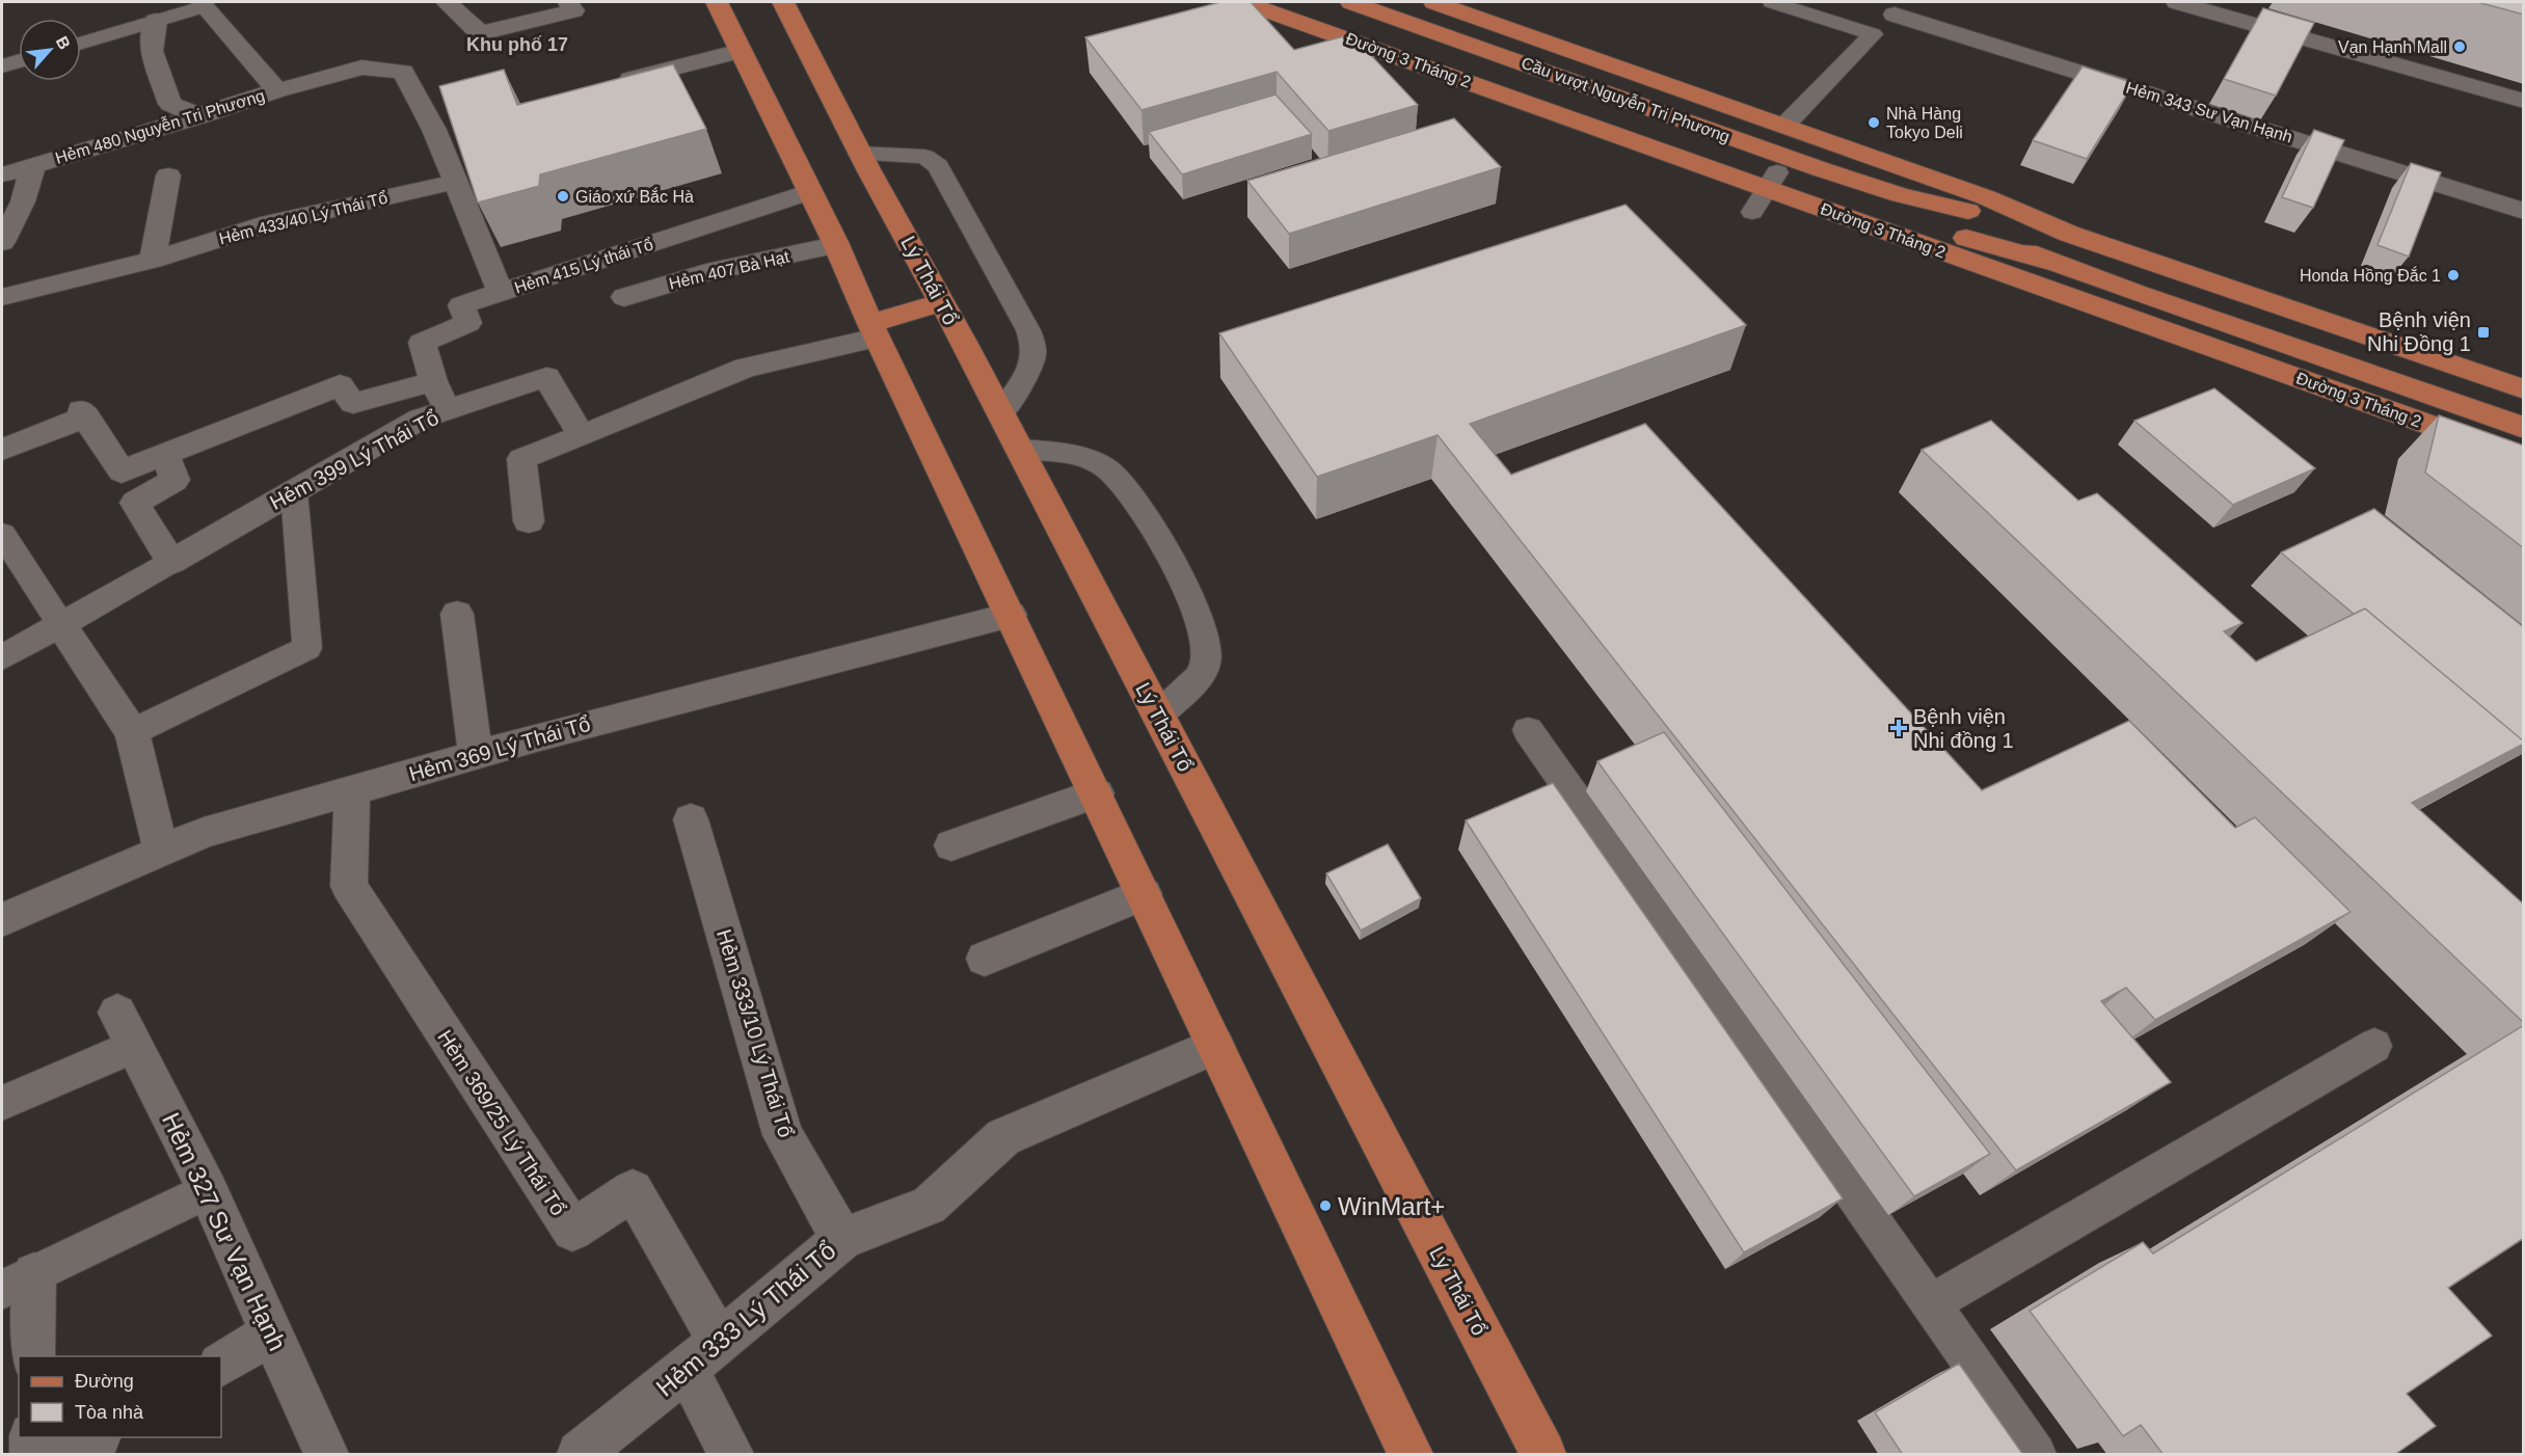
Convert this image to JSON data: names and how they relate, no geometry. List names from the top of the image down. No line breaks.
{"streets":{"main road":["Đường 3 Tháng 2","Cầu vượt Nguyễn Tri Phương","Lý Thái Tổ"],"street":["Hẻm 343 Sư Vạn Hạnh","Hẻm 480 Nguyễn Tri Phương","Hẻm 433/40 Lý Thái Tổ","Hẻm 415 Lý thái Tổ","Hẻm 407 Bà Hạt","Hẻm 399 Lý Thái Tổ","Hẻm 369 Lý Thái Tổ","Hẻm 333/10 Lý Thái Tổ","Hẻm 369/25 Lý Thái Tổ","Hẻm 327 Sư Vạn Hạnh","Hẻm 333 Lý Thái Tổ"]},"crossings":[["Đường 3 Tháng 2","Cầu vượt Nguyễn Tri Phương"],["Hẻm 369 Lý Thái Tổ","Hẻm 369/25 Lý Thái Tổ"],["Hẻm 333/10 Lý Thái Tổ","Hẻm 333 Lý Thái Tổ"],["Hẻm 369/25 Lý Thái Tổ","Hẻm 333 Lý Thái Tổ"]],"districts":["Khu phố 17"],"places":{"other":["Vạn Hạnh Mall","Nhà Hàng Tokyo Deli","Giáo xứ Bắc Hà","Honda Hồng Đắc 1","WinMart+"],"transit":["Bệnh viện Nhi Đồng 1"],"health":["Bệnh viện Nhi đồng 1"]},"legend":["Đường","Tòa nhà"],"north":"top right"}
